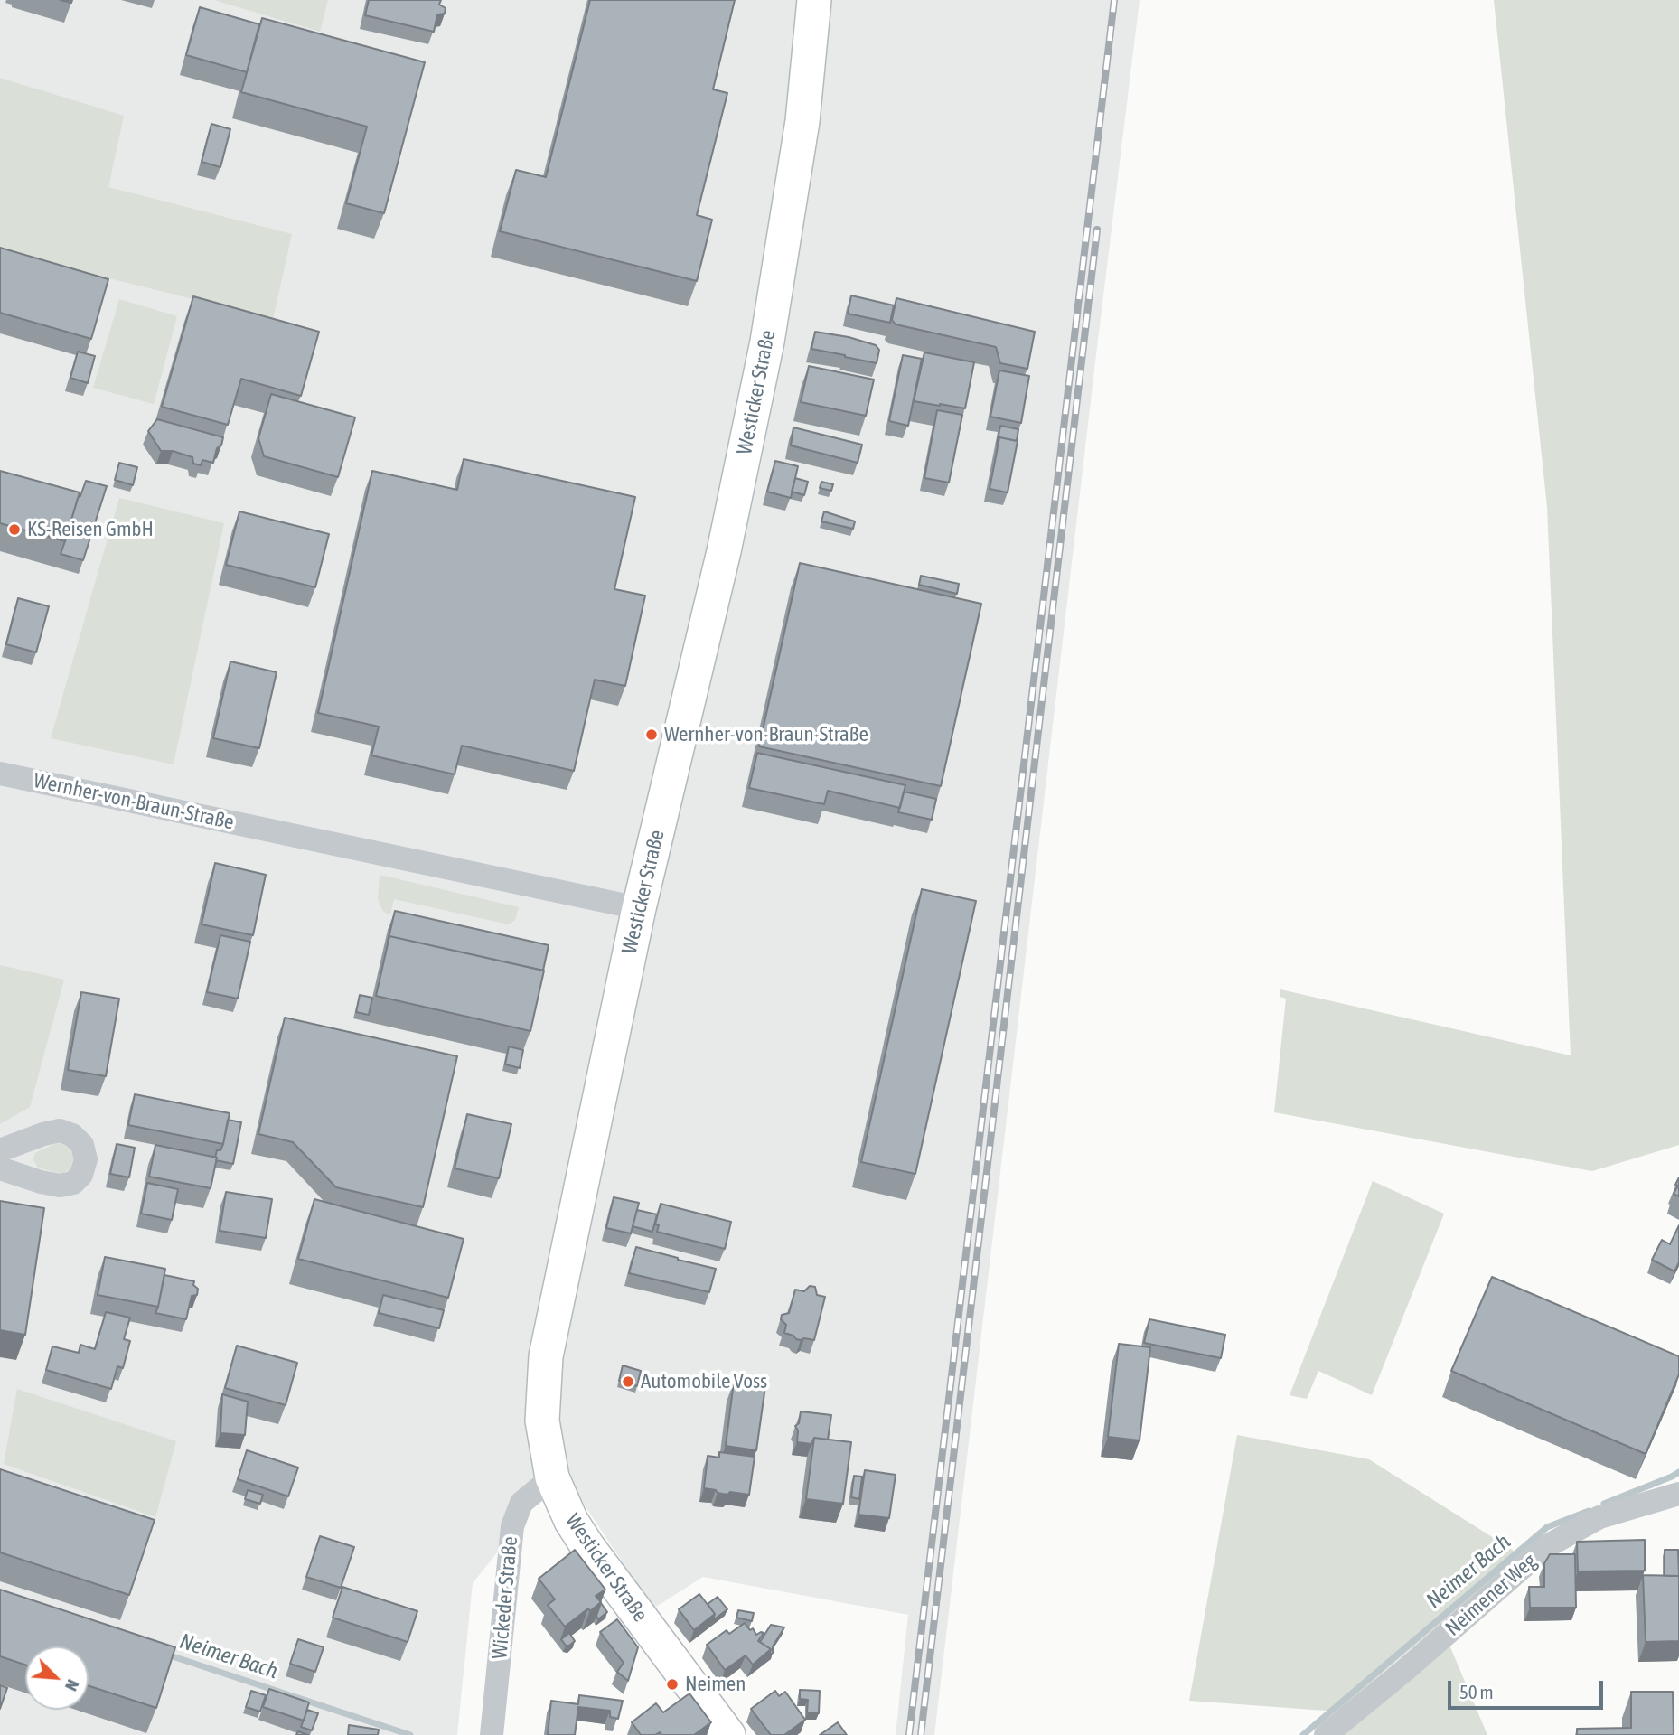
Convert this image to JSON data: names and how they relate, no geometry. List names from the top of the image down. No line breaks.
{"streets":{"main road":["Westicker Straße"],"street":["Wernher-von-Braun-Straße","Neimener Weg","Wickeder Straße"]},"crossings":[["Westicker Straße","Wernher-von-Braun-Straße"],["Westicker Straße","Wickeder Straße"]],"water":["Neimer Bach"],"places":["KS-Reisen GmbH","Wernher-von-Braun-Straße","Automobile Voss","Neimen"],"scale_bar":"50 m","north":"bottom right"}
